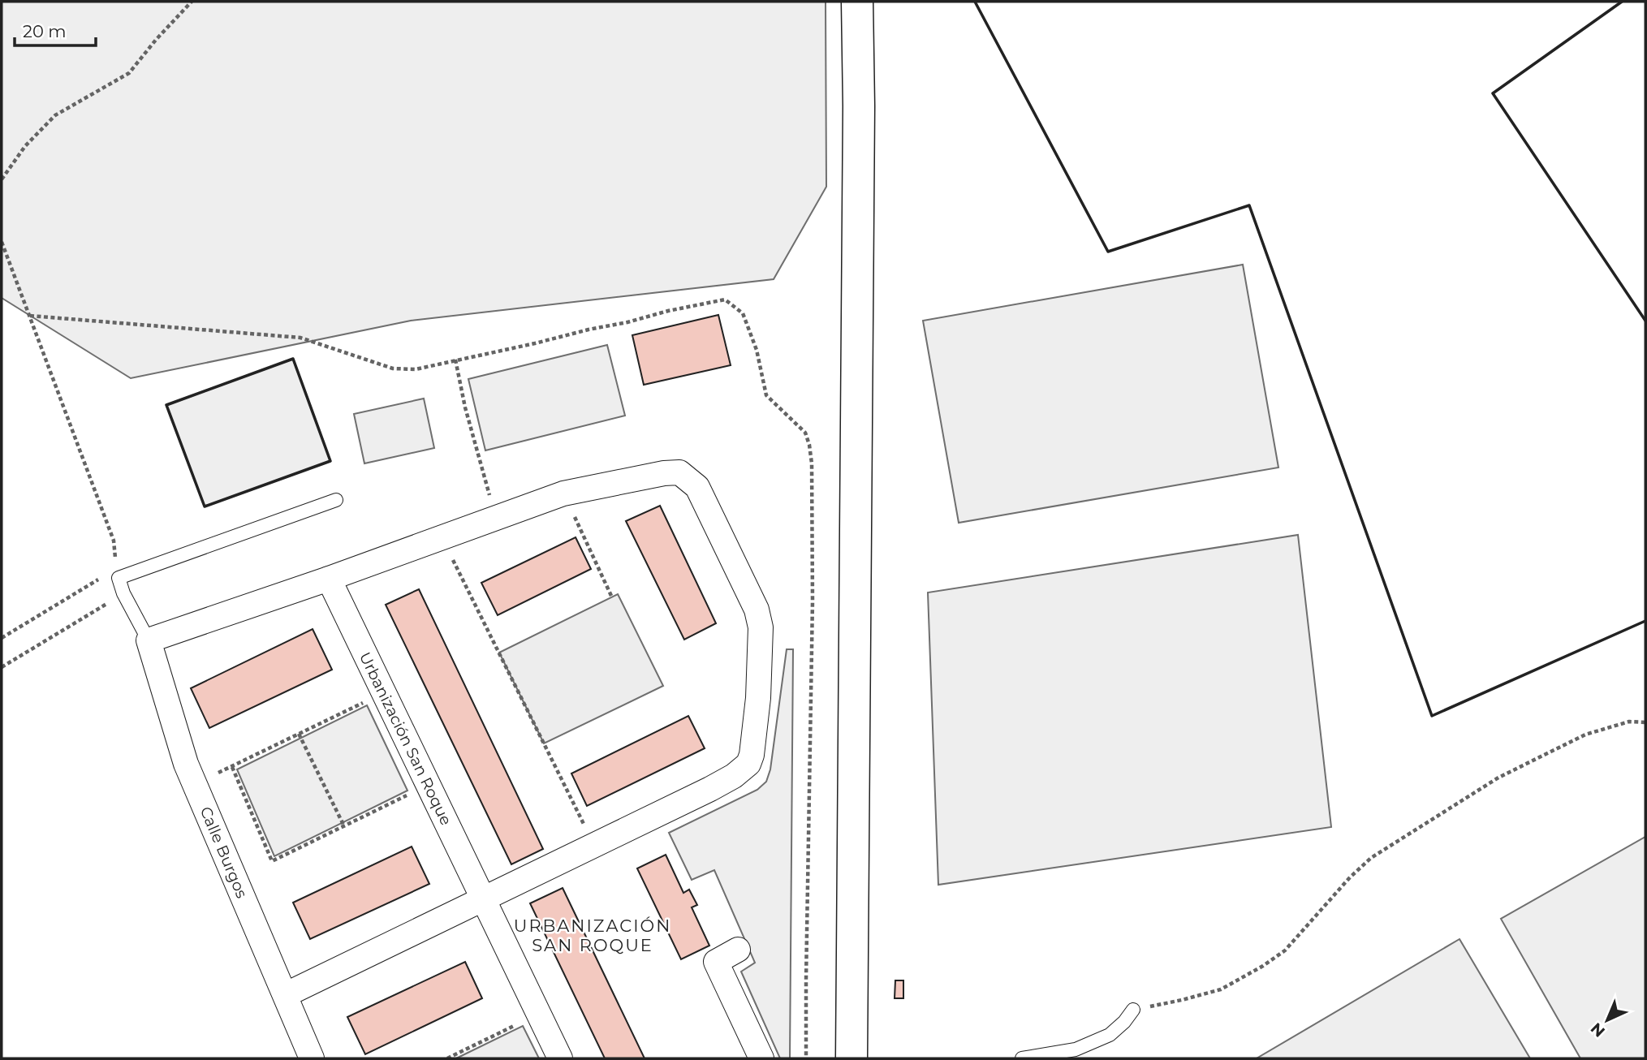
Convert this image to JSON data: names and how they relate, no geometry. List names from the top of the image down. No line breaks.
{"streets":{"street":["Urbanización San Roque","Calle Burgos"]},"crossings":[["Urbanización San Roque","Calle Burgos"]],"districts":["URBANIZACIÓN SAN ROQUE"],"scale_bar":"20 m","north":"bottom left"}
